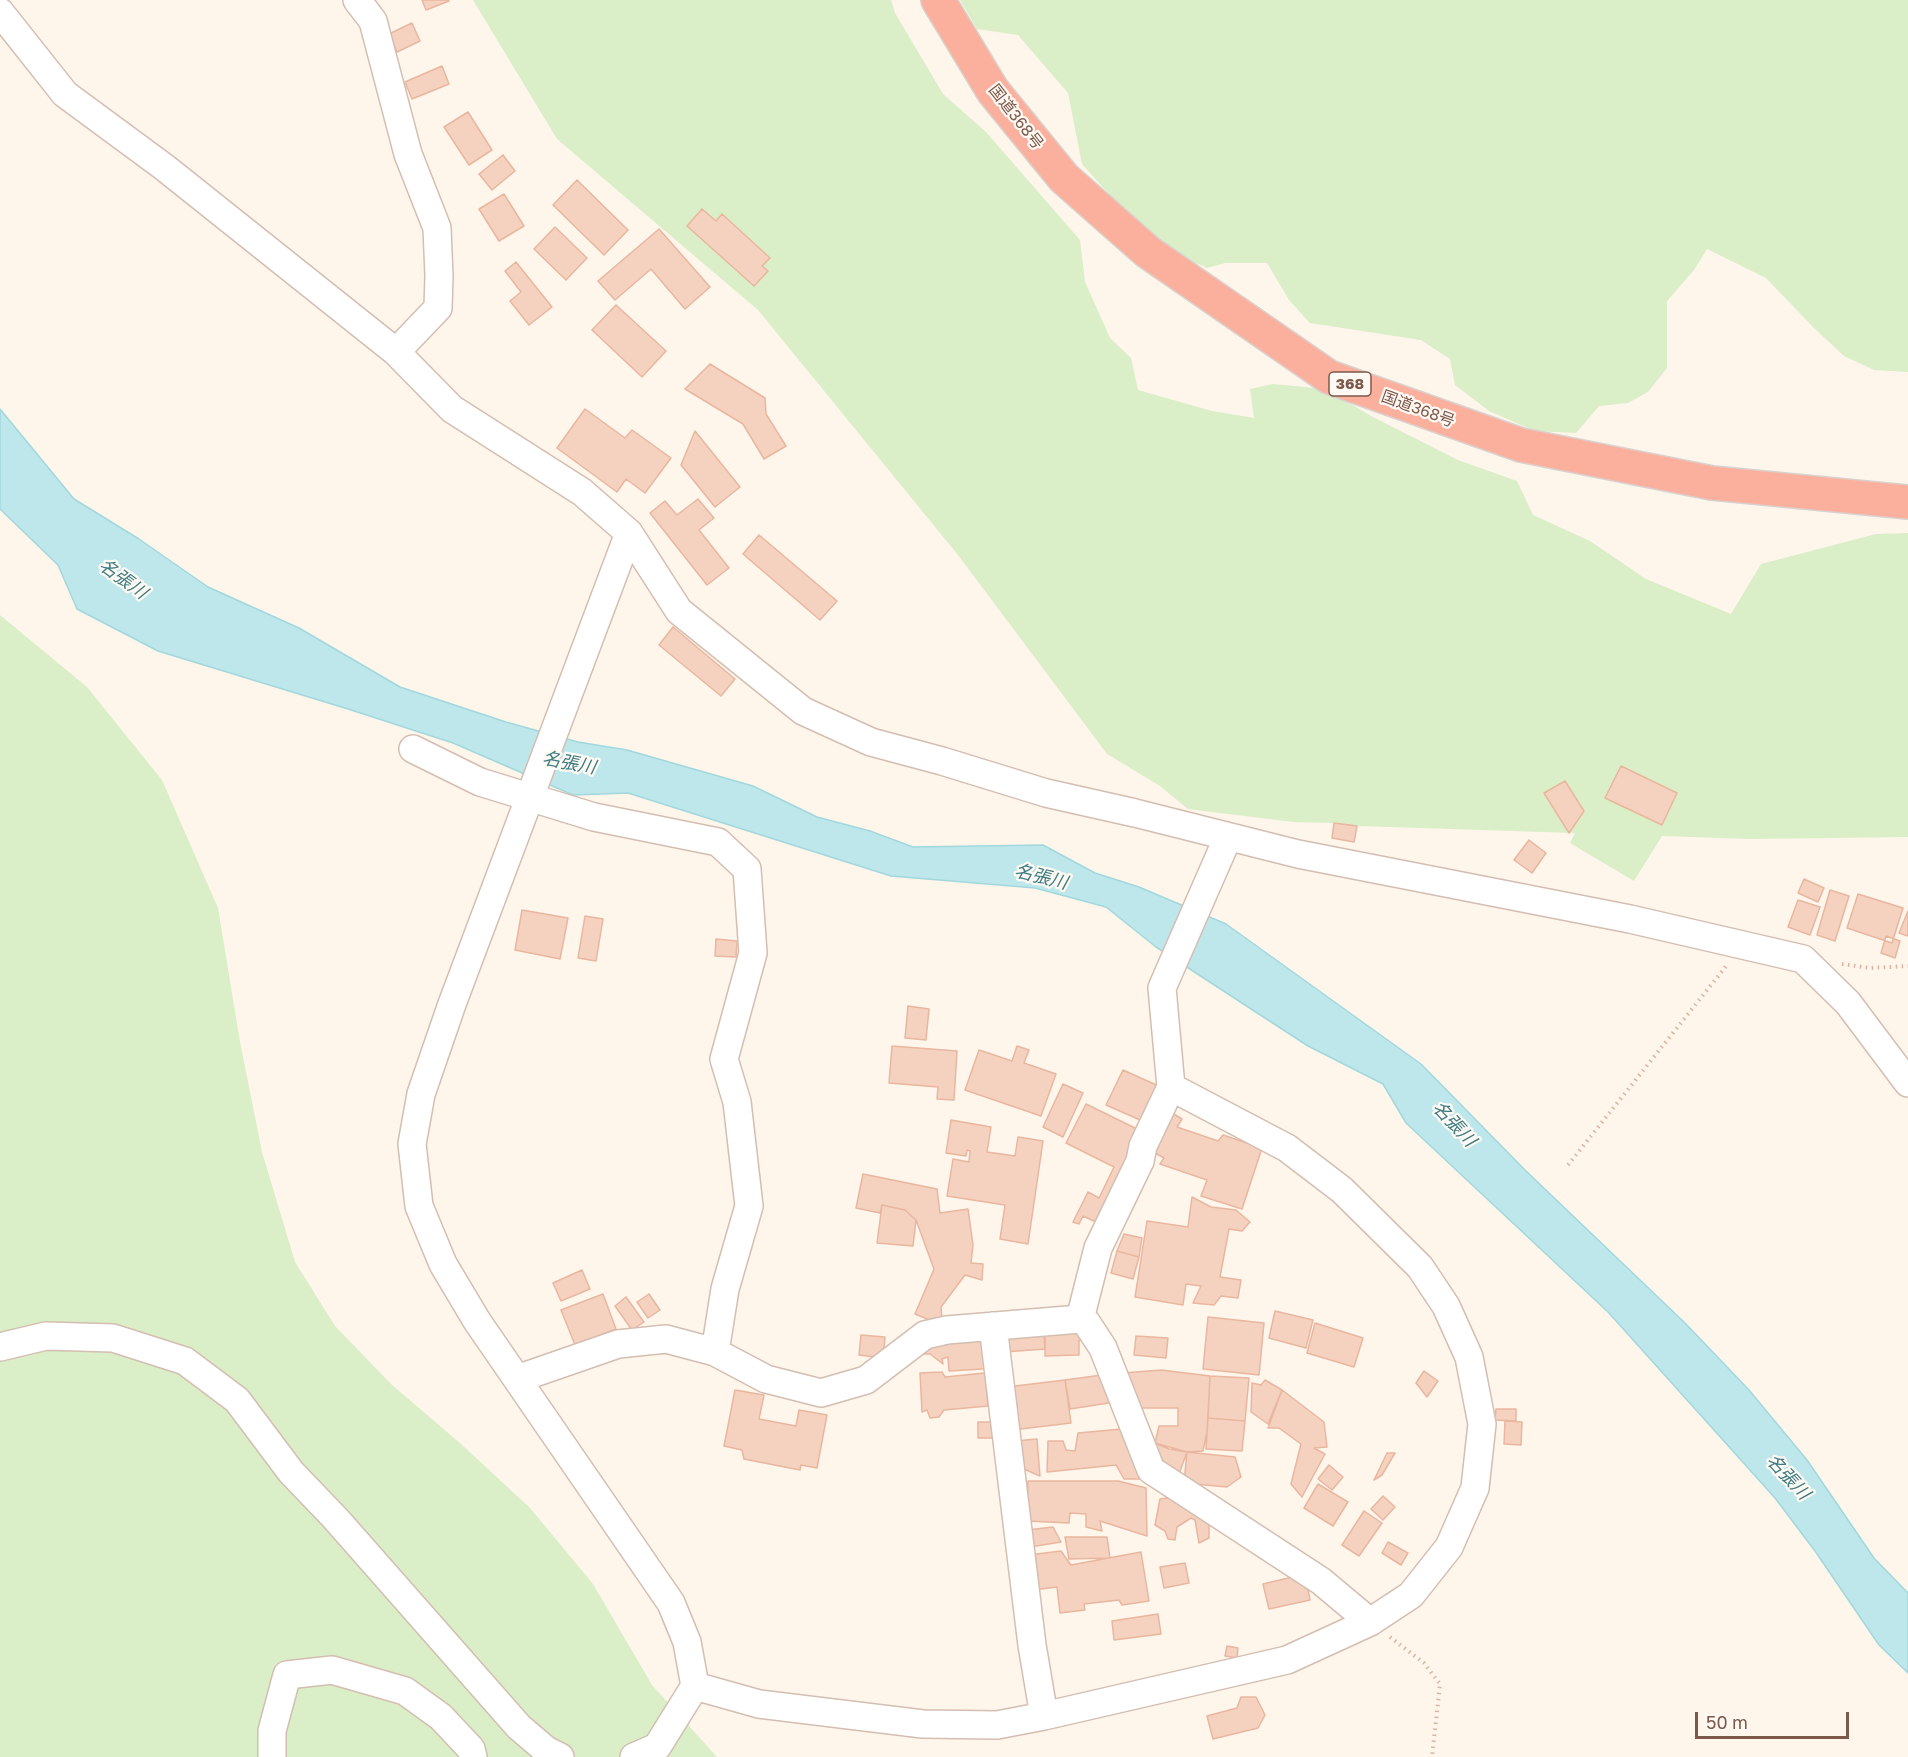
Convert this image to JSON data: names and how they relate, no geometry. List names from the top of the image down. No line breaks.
{"streets":{"highway":["国道368号","368"]},"water":["名張川"],"scale_bar":"50 m"}
